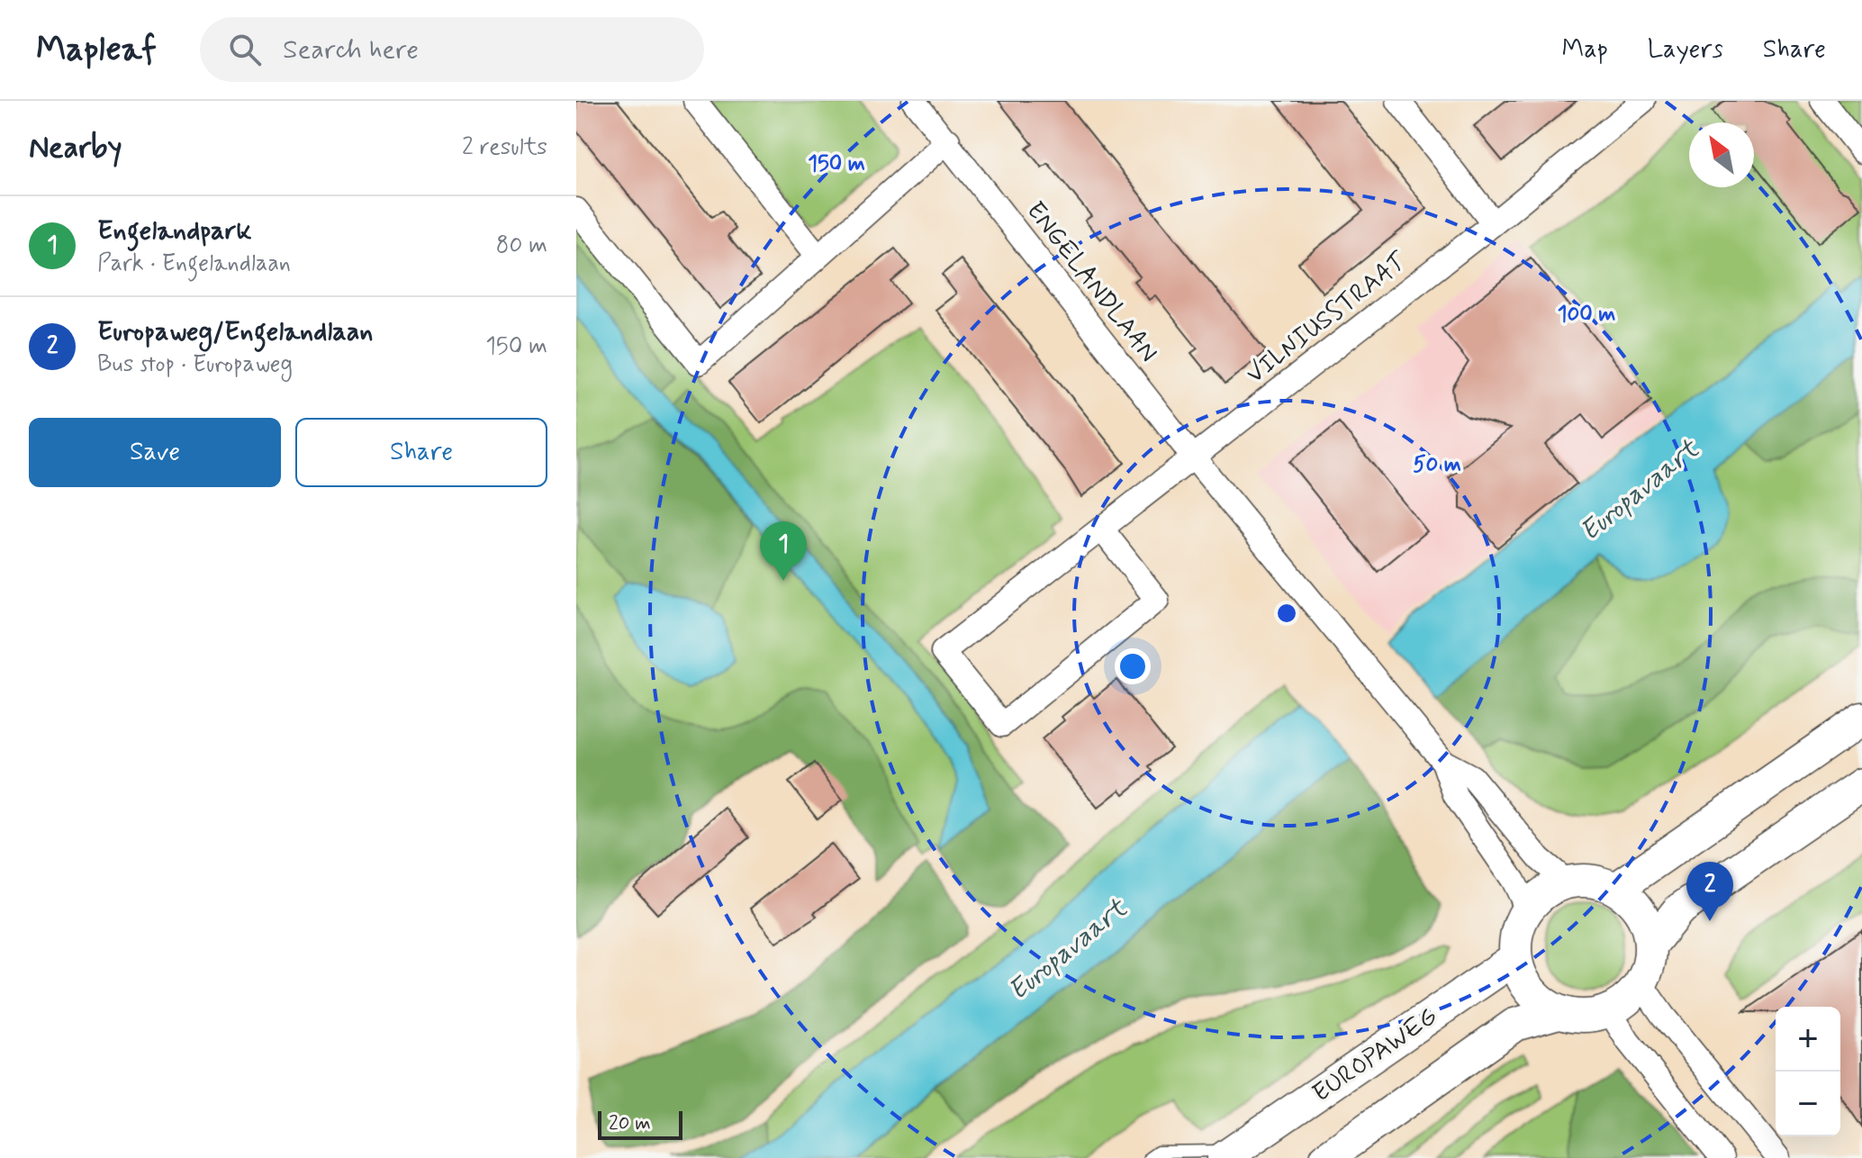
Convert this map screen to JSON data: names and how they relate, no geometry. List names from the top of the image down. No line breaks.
{"streets":{"main road":["EUROPAWEG"],"street":["ENGELANDLAAN","VILNIUSSTRAAT"]},"crossings":[["ENGELANDLAAN","VILNIUSSTRAAT"],["ENGELANDLAAN","EUROPAWEG"]],"water":["Europavaart"],"scale_bar":"20 m","north":"top left","page":{"header":"Mapleaf","search":"Search here","nav":["Map","Layers","Share"],"heading":["Nearby","2 results"],"list":[{"mark":"1","name":"Engelandpark","note":"Park · Engelandlaan","value":"80 m"},{"mark":"2","name":"Europaweg/Engelandlaan","note":"Bus stop · Europaweg","value":"150 m"}],"buttons":["Save","Share"],"pins":["1","2"],"map_buttons":["+","−"],"scale":"20 m"},"rings":["150 m","100 m","50 m"]}
